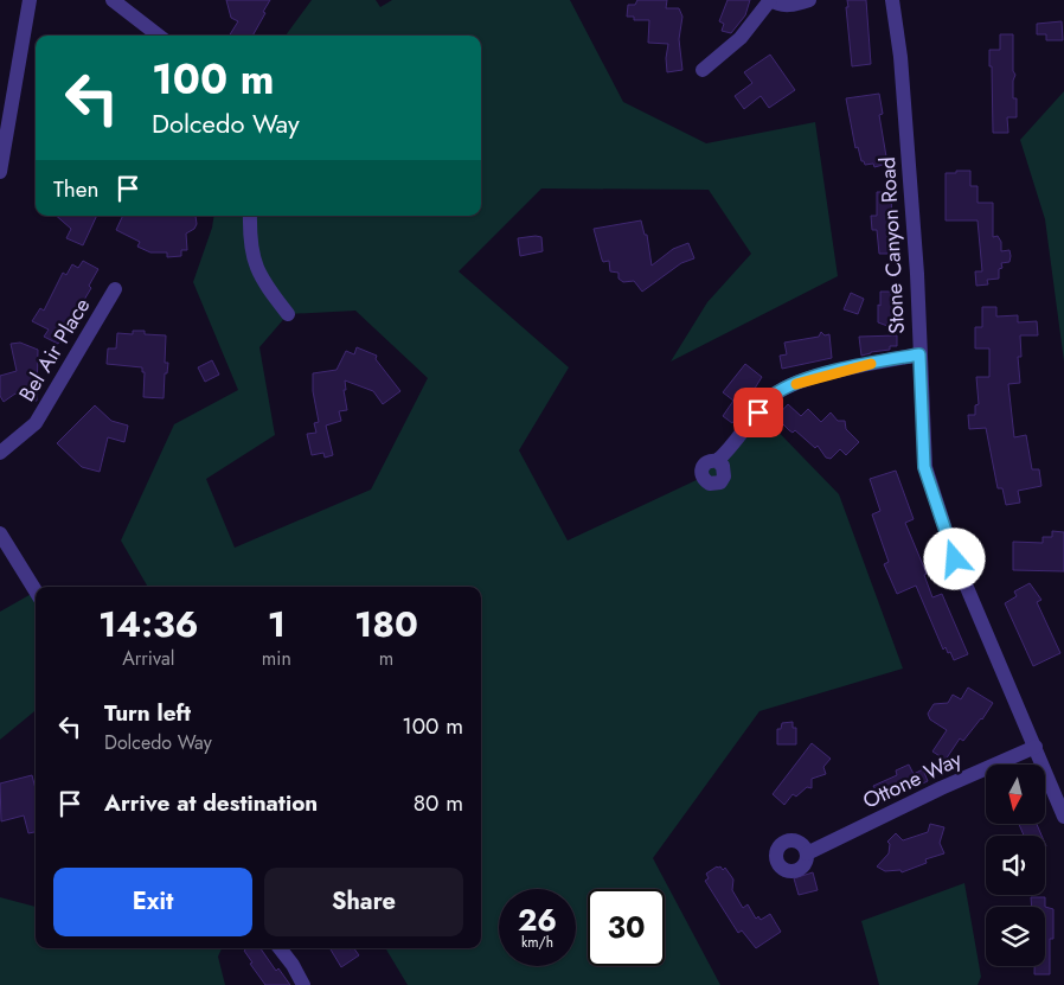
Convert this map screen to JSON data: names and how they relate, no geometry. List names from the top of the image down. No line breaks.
{"streets":{"street":["Stone Canyon Road","Bel Air Place","Ottone Way"]},"crossings":[["Stone Canyon Road","Ottone Way"]],"north":"bottom","page":{"turn":["100 m","Dolcedo Way"],"then":"Then","eta":["14:36","Arrival","1","min","180","m"],"list":[{"name":"Turn left","note":"Dolcedo Way","value":"100 m"},{"name":"Arrive at destination","value":"80 m"}],"buttons":["Exit","Share"],"speed":"26 km/h","limit":"30"}}
